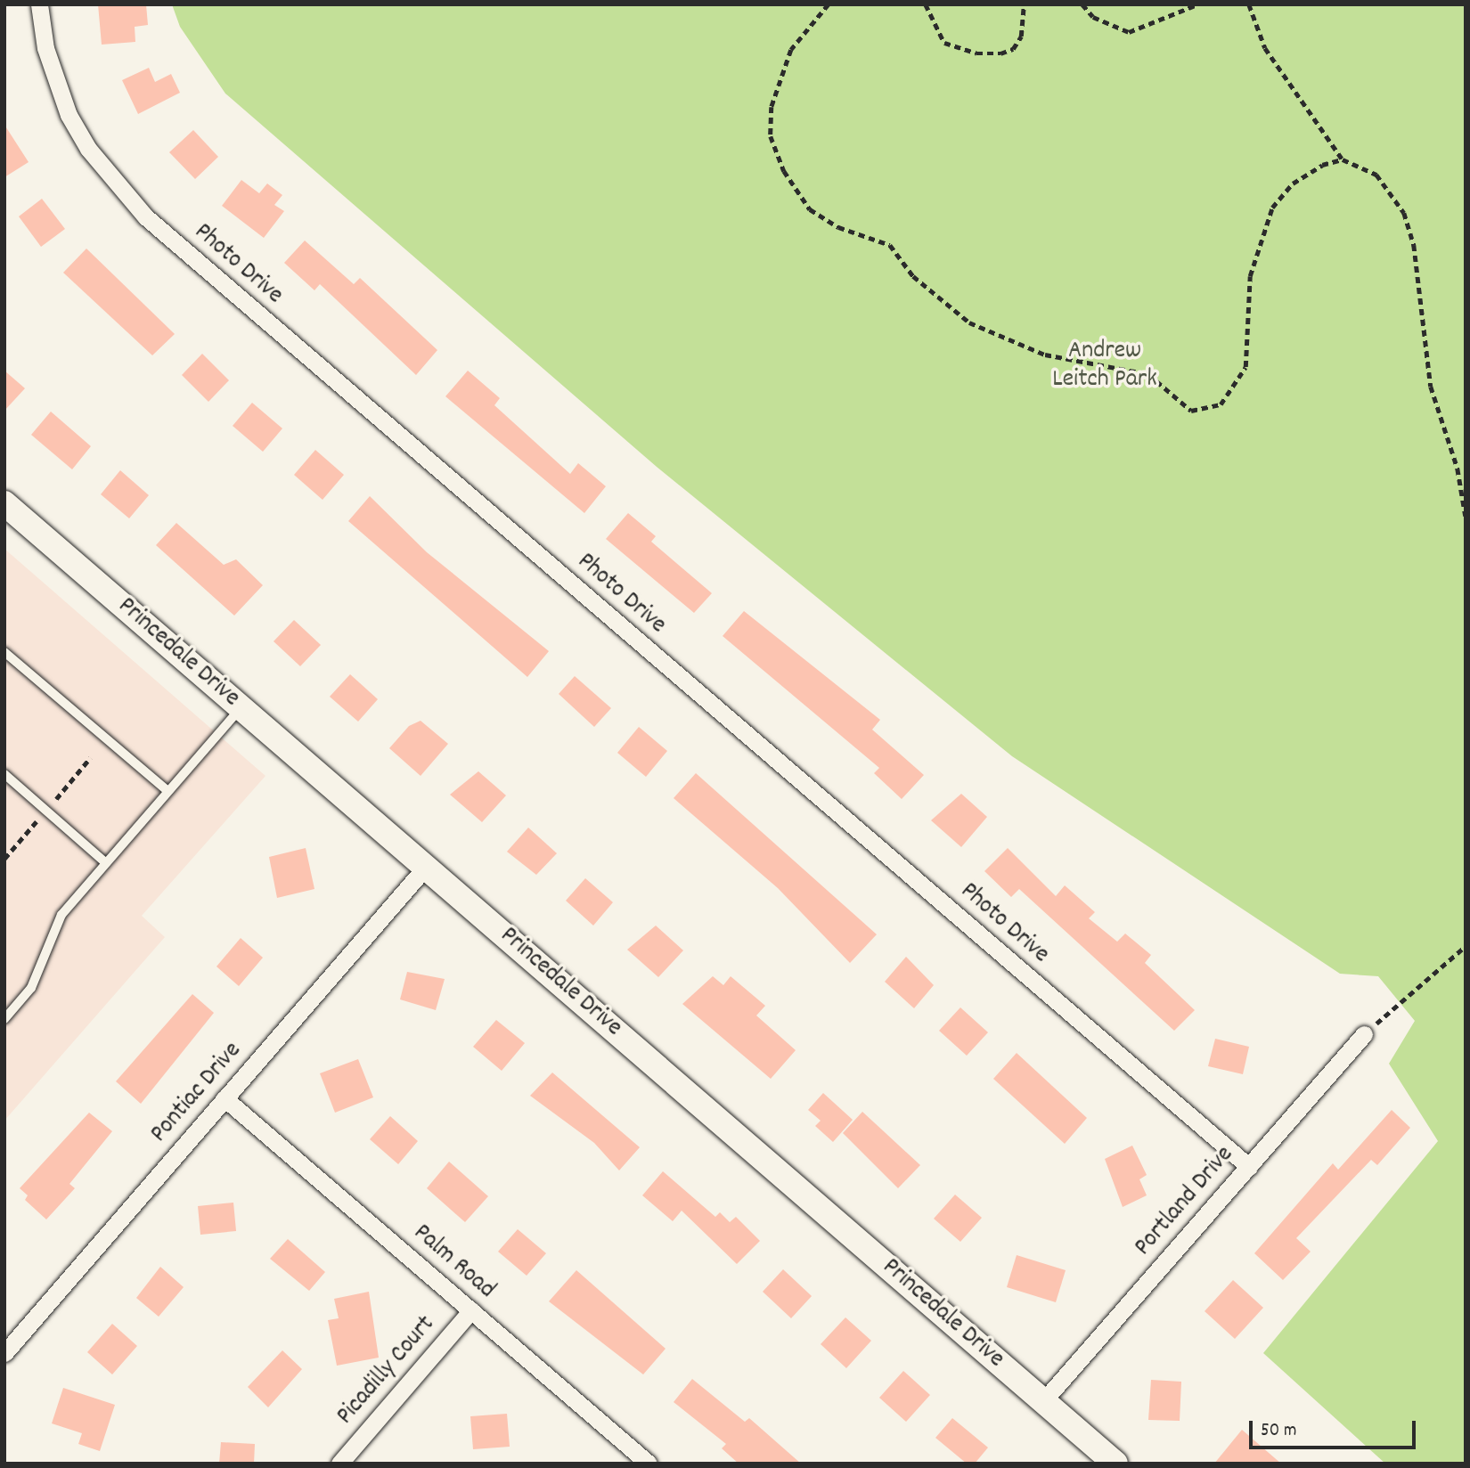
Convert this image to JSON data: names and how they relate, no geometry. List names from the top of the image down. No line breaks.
{"streets":{"street":["Photo Drive","Princedale Drive","Pontiac Drive","Portland Drive","Palm Road","Picadilly Court"]},"crossings":[["Photo Drive","Portland Drive"],["Princedale Drive","Pontiac Drive"],["Princedale Drive","Portland Drive"],["Pontiac Drive","Palm Road"],["Palm Road","Picadilly Court"]],"parks":["Andrew Leitch Park"],"scale_bar":"50 m"}
